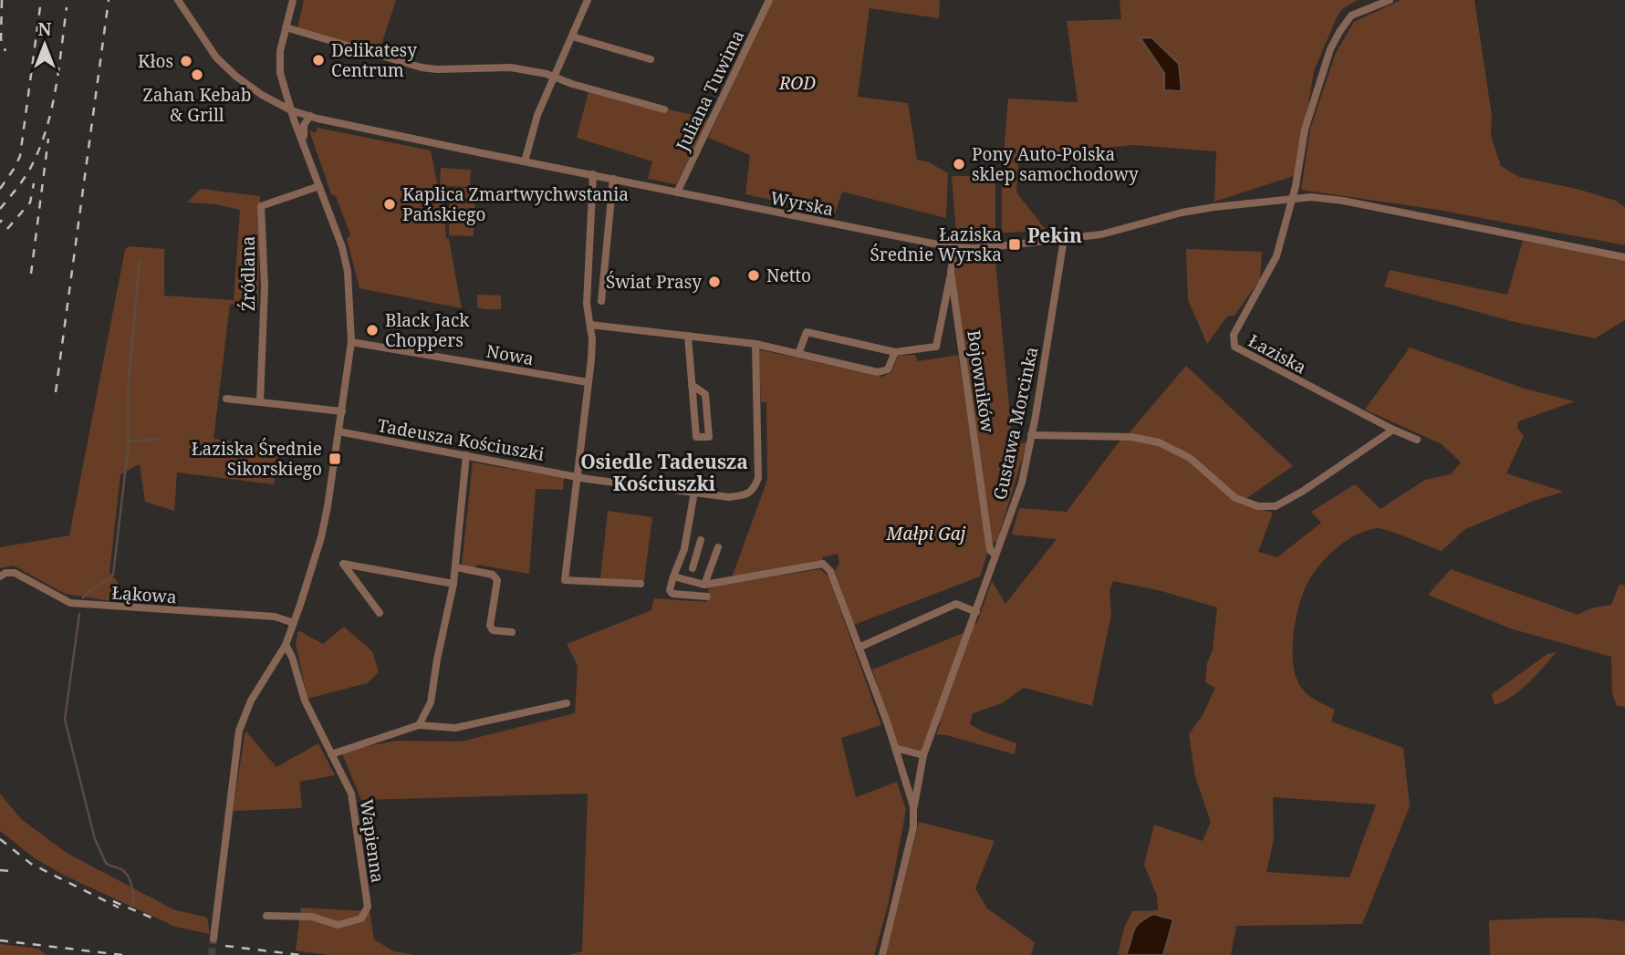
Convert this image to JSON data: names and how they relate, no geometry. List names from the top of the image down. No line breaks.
{"streets":{"street":["Juliana Tuwima","Wyrska","Źródlana","Łaziska","Nowa","Bojowników","Gustawa Morcinka","Tadeusza Kościuszki","Łąkowa","Wapienna"]},"crossings":[["Juliana Tuwima","Wyrska"],["Wyrska","Łaziska"],["Wyrska","Bojowników"],["Wyrska","Gustawa Morcinka"],["Bojowników","Gustawa Morcinka"]],"districts":["Pekin","Osiedle Tadeusza Kościuszki"],"parks":["ROD","Małpi Gaj"],"places":{"other":["Delikatesy Centrum","Kłos","Zahan Kebab & Grill","Pony Auto-Polska sklep samochodowy","Kaplica Zmartwychwstania Pańskiego","Netto","Świat Prasy","Black Jack Choppers"],"transit":["Łaziska Średnie Wyrska","Łaziska Średnie Sikorskiego"]},"north":"top"}
